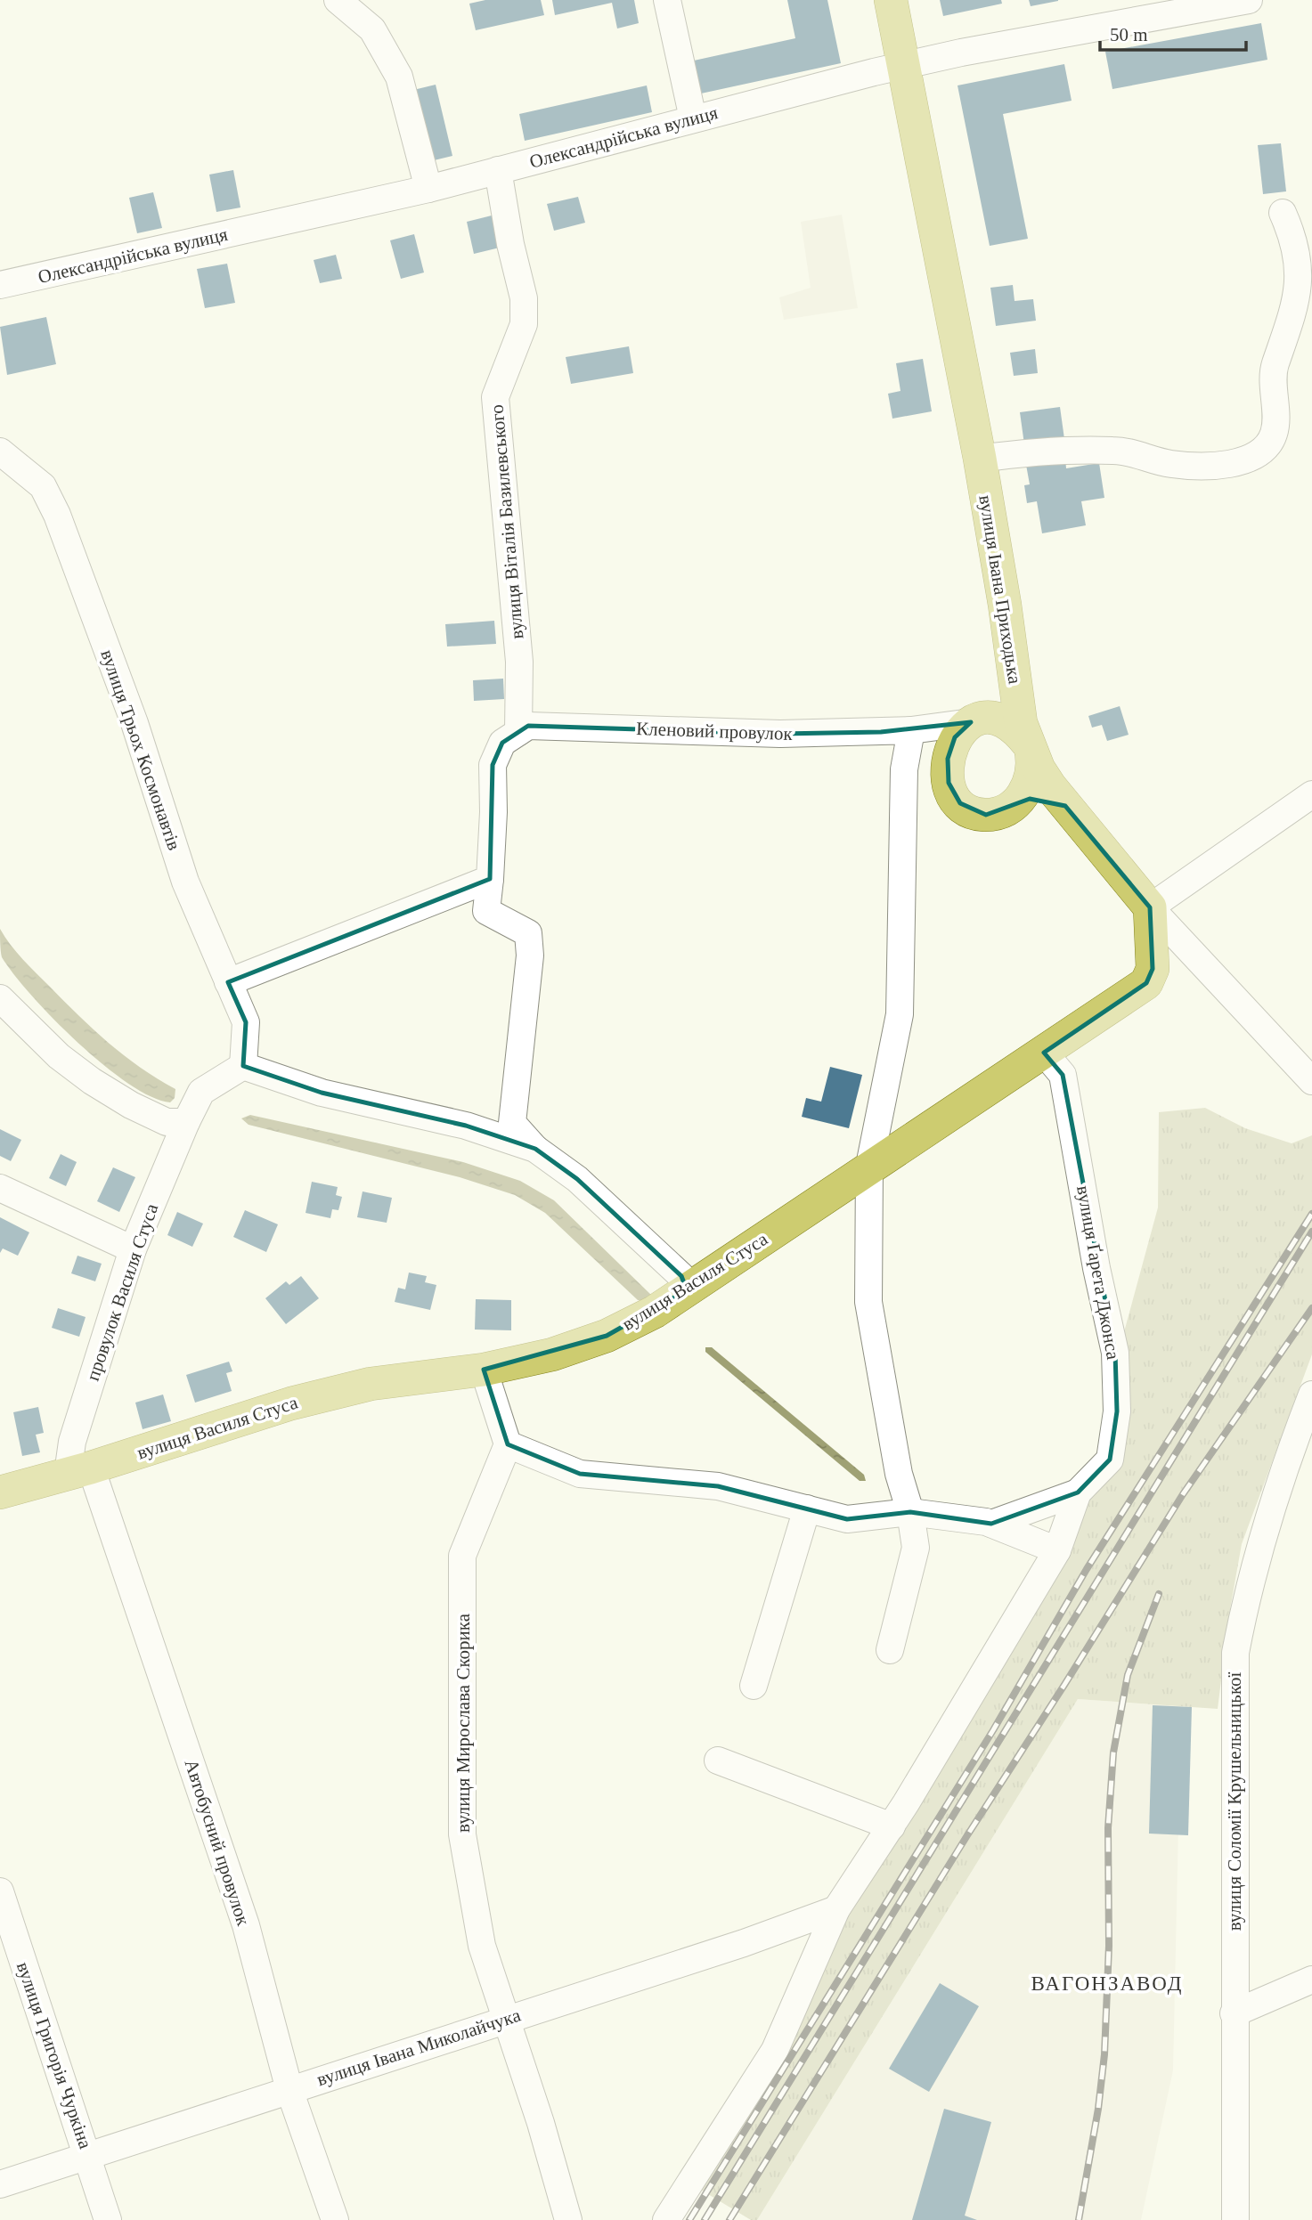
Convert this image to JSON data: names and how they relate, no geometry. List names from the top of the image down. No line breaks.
{"streets":{"main road":["вулиця Івана Приходька","вулиця Василя Стуса"],"street":["Олександрійська вулиця","вулиця Віталія Базилевського","Кленовий провулок","вулиця Трьох Космонавтів","вулиця Ґарета Джонса","провулок Василя Стуса","вулиця Мирослава Скорика","вулиця Соломії Крушельницької","Автобусний провулок","вулиця Івана Миколайчука","вулиця Григорія Чуркіна"]},"crossings":[["Олександрійська вулиця","вулиця Віталія Базилевського"],["Олександрійська вулиця","вулиця Івана Приходька"],["вулиця Віталія Базилевського","Кленовий провулок"],["вулиця Івана Приходька","Кленовий провулок"],["вулиця Івана Приходька","вулиця Василя Стуса"],["вулиця Трьох Космонавтів","провулок Василя Стуса"],["вулиця Ґарета Джонса","вулиця Василя Стуса"],["вулиця Ґарета Джонса","вулиця Івана Миколайчука"],["вулиця Василя Стуса","провулок Василя Стуса"],["вулиця Василя Стуса","Автобусний провулок"],["провулок Василя Стуса","Автобусний провулок"],["вулиця Мирослава Скорика","вулиця Івана Миколайчука"],["Автобусний провулок","вулиця Івана Миколайчука"],["вулиця Івана Миколайчука","вулиця Григорія Чуркіна"]],"districts":["ВАГОНЗАВОД"],"scale_bar":"50 m"}
